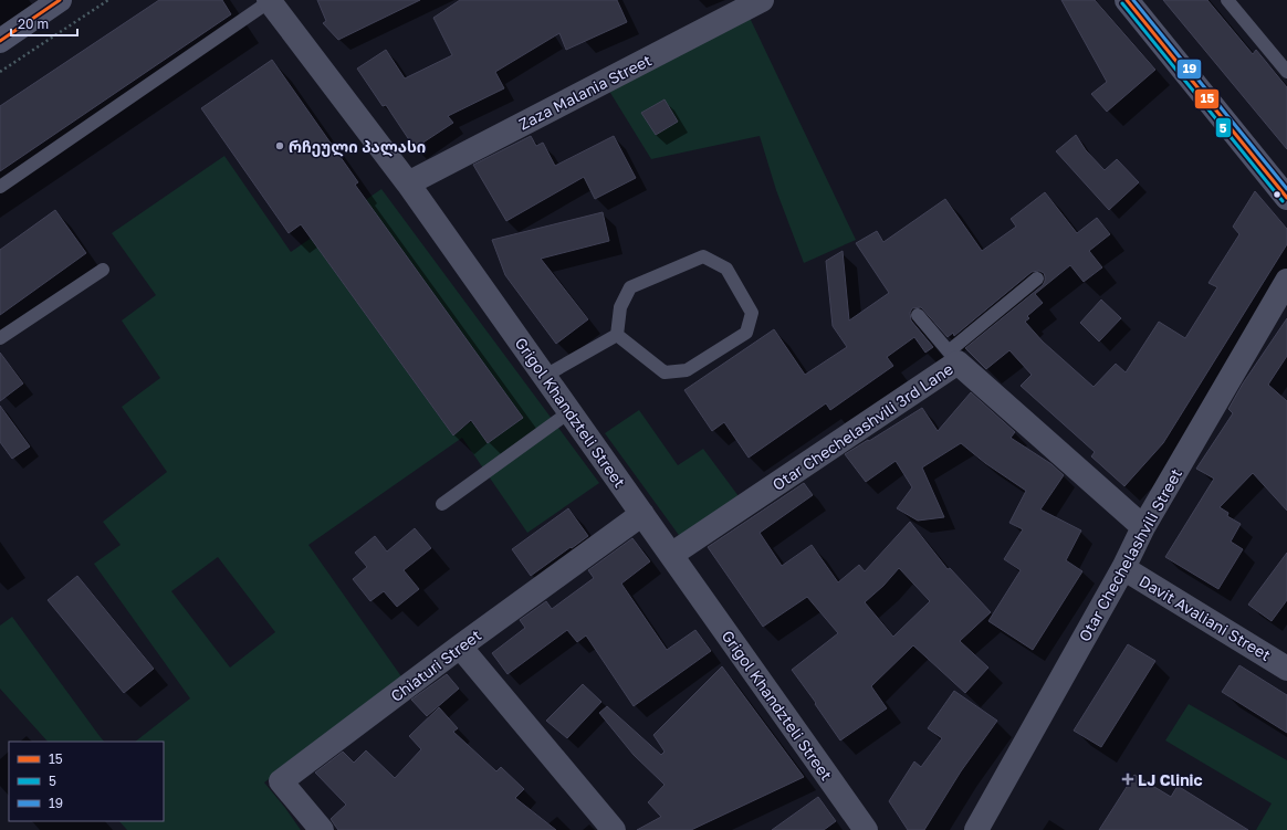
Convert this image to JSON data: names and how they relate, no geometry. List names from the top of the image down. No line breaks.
{"streets":{"street":["Zaza Malania Street","Grigol Khandzteli Street","Otar Chechelashvili 3rd Lane","Otar Chechelashvili Street","Davit Avaliani Street","Chiaturi Street"]},"crossings":[["Zaza Malania Street","Grigol Khandzteli Street"],["Grigol Khandzteli Street","Otar Chechelashvili 3rd Lane"],["Grigol Khandzteli Street","Chiaturi Street"],["Otar Chechelashvili 3rd Lane","Otar Chechelashvili Street"],["Otar Chechelashvili Street","Davit Avaliani Street"]],"places":{"other":["რჩეული პალასი"],"health":["LJ Clinic"]},"lines":["transit line 15","transit line 19","transit line 5"],"legend":["15","5","19"],"scale_bar":"20 m"}
